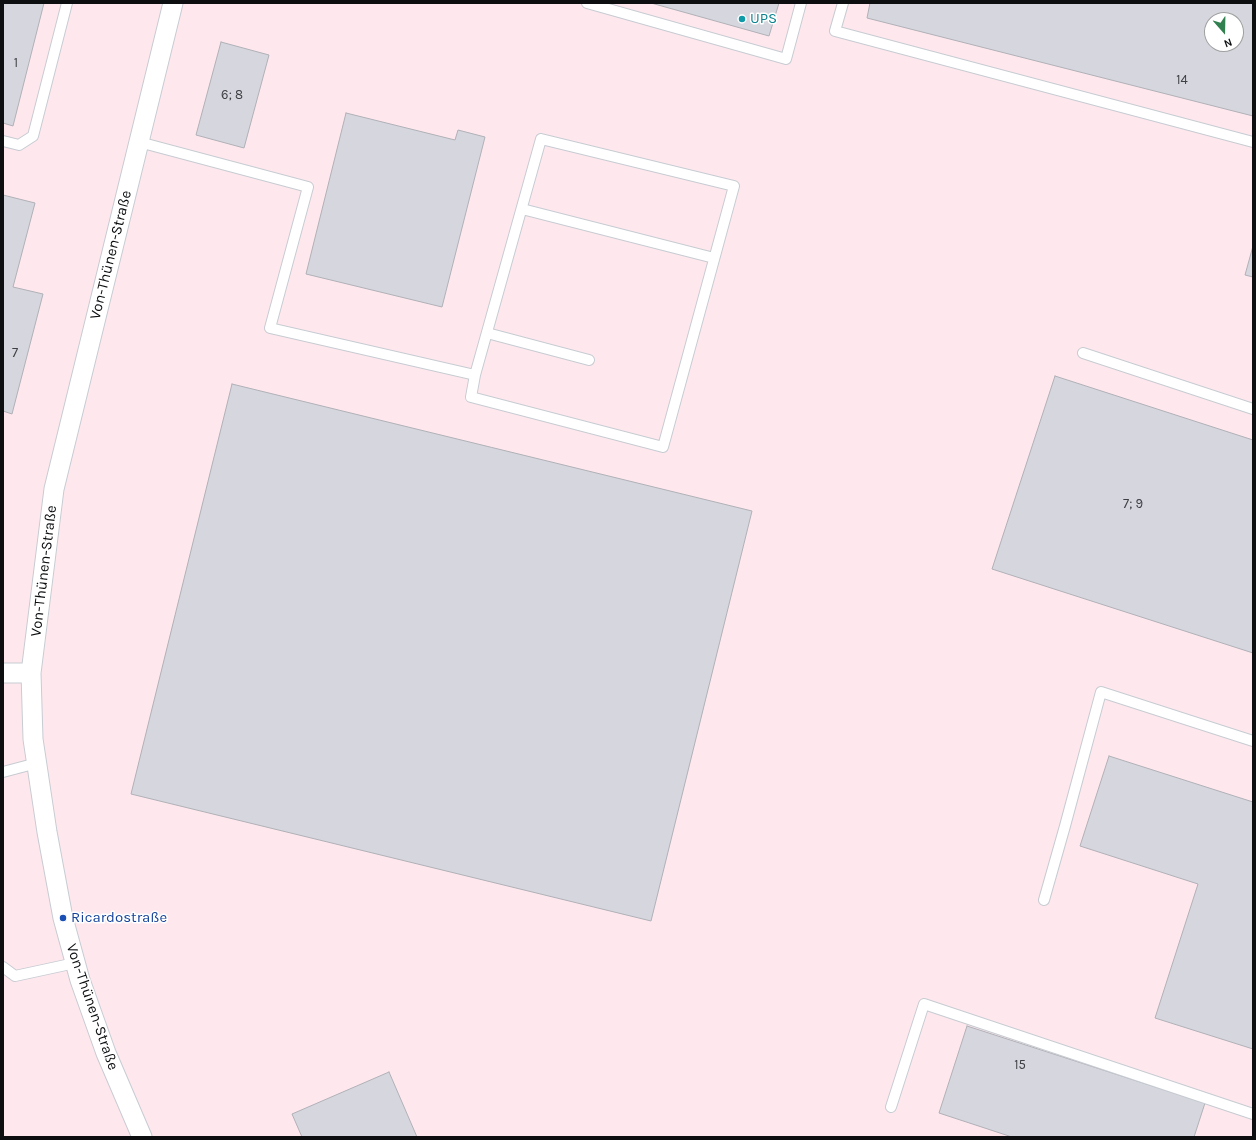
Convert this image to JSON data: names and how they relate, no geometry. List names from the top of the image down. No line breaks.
{"streets":{"street":["Von-Thünen-Straße"]},"places":["UPS","Ricardostraße"],"house_numbers":["1","14","6; 8","7","7; 9","15"],"north":"bottom"}
